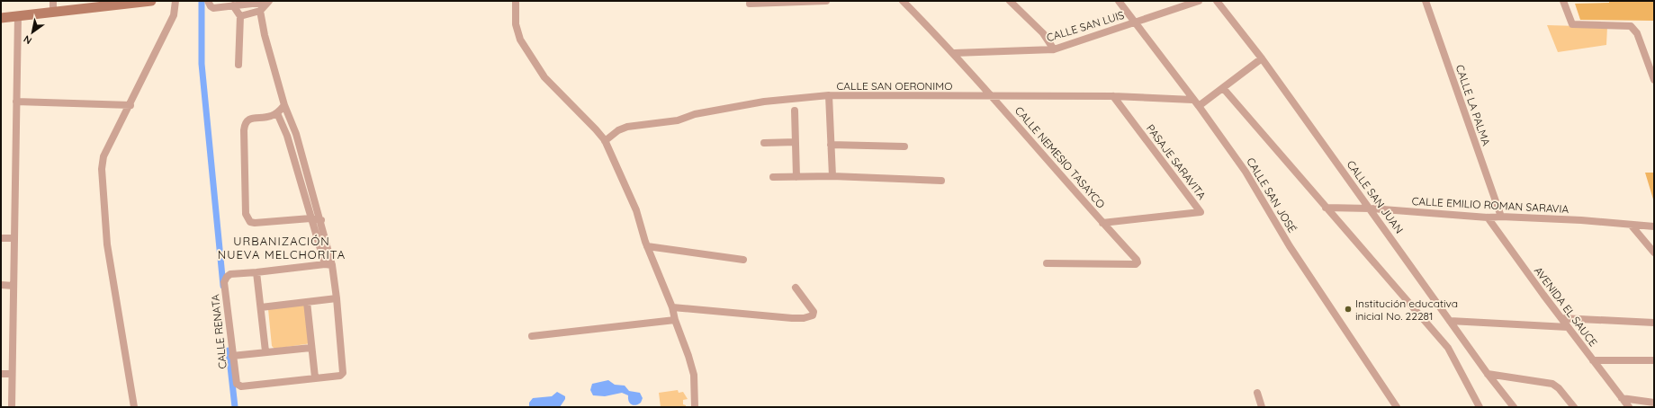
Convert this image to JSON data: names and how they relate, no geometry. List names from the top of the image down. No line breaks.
{"streets":{"street":["CALLE SAN LUIS","CALLE SAN OERONIMO","CALLE LA PALMA","CALLE NEMESIO TASAYCO","PASAJE SARAVITA","CALLE SAN JOSÉ","CALLE SAN JUAN","CALLE EMILIO ROMAN SARAVIA","AVENIDA EL SAUCE","CALLE RENATA"]},"crossings":[["CALLE SAN LUIS","CALLE NEMESIO TASAYCO"],["CALLE SAN LUIS","CALLE SAN JOSÉ"],["CALLE SAN OERONIMO","CALLE NEMESIO TASAYCO"],["CALLE SAN OERONIMO","PASAJE SARAVITA"],["CALLE SAN OERONIMO","CALLE SAN JOSÉ"],["CALLE LA PALMA","CALLE EMILIO ROMAN SARAVIA"],["CALLE NEMESIO TASAYCO","PASAJE SARAVITA"],["CALLE SAN JUAN","CALLE EMILIO ROMAN SARAVIA"],["CALLE EMILIO ROMAN SARAVIA","AVENIDA EL SAUCE"]],"districts":["URBANIZACIÓN NUEVA MELCHORITA"],"places":["Institución educativa inicial No. 22281"],"north":"bottom left"}
